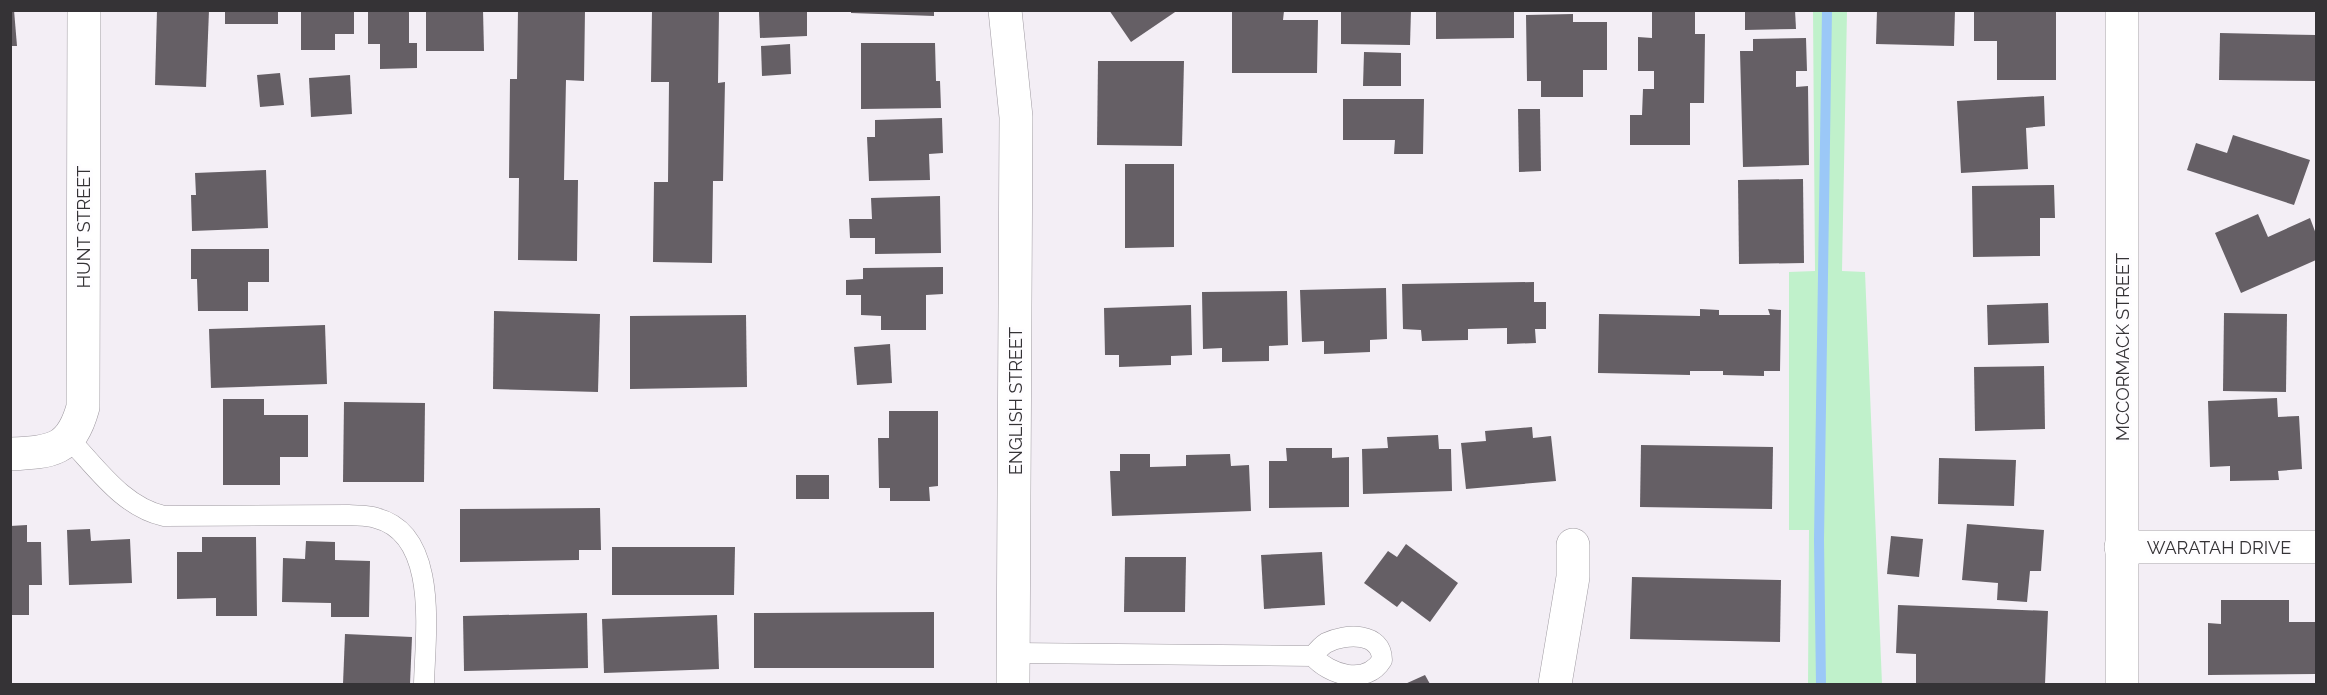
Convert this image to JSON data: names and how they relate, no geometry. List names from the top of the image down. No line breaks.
{"streets":{"street":["HUNT STREET","MCCORMACK STREET","ENGLISH STREET","WARATAH DRIVE"]},"crossings":[["MCCORMACK STREET","WARATAH DRIVE"]]}
